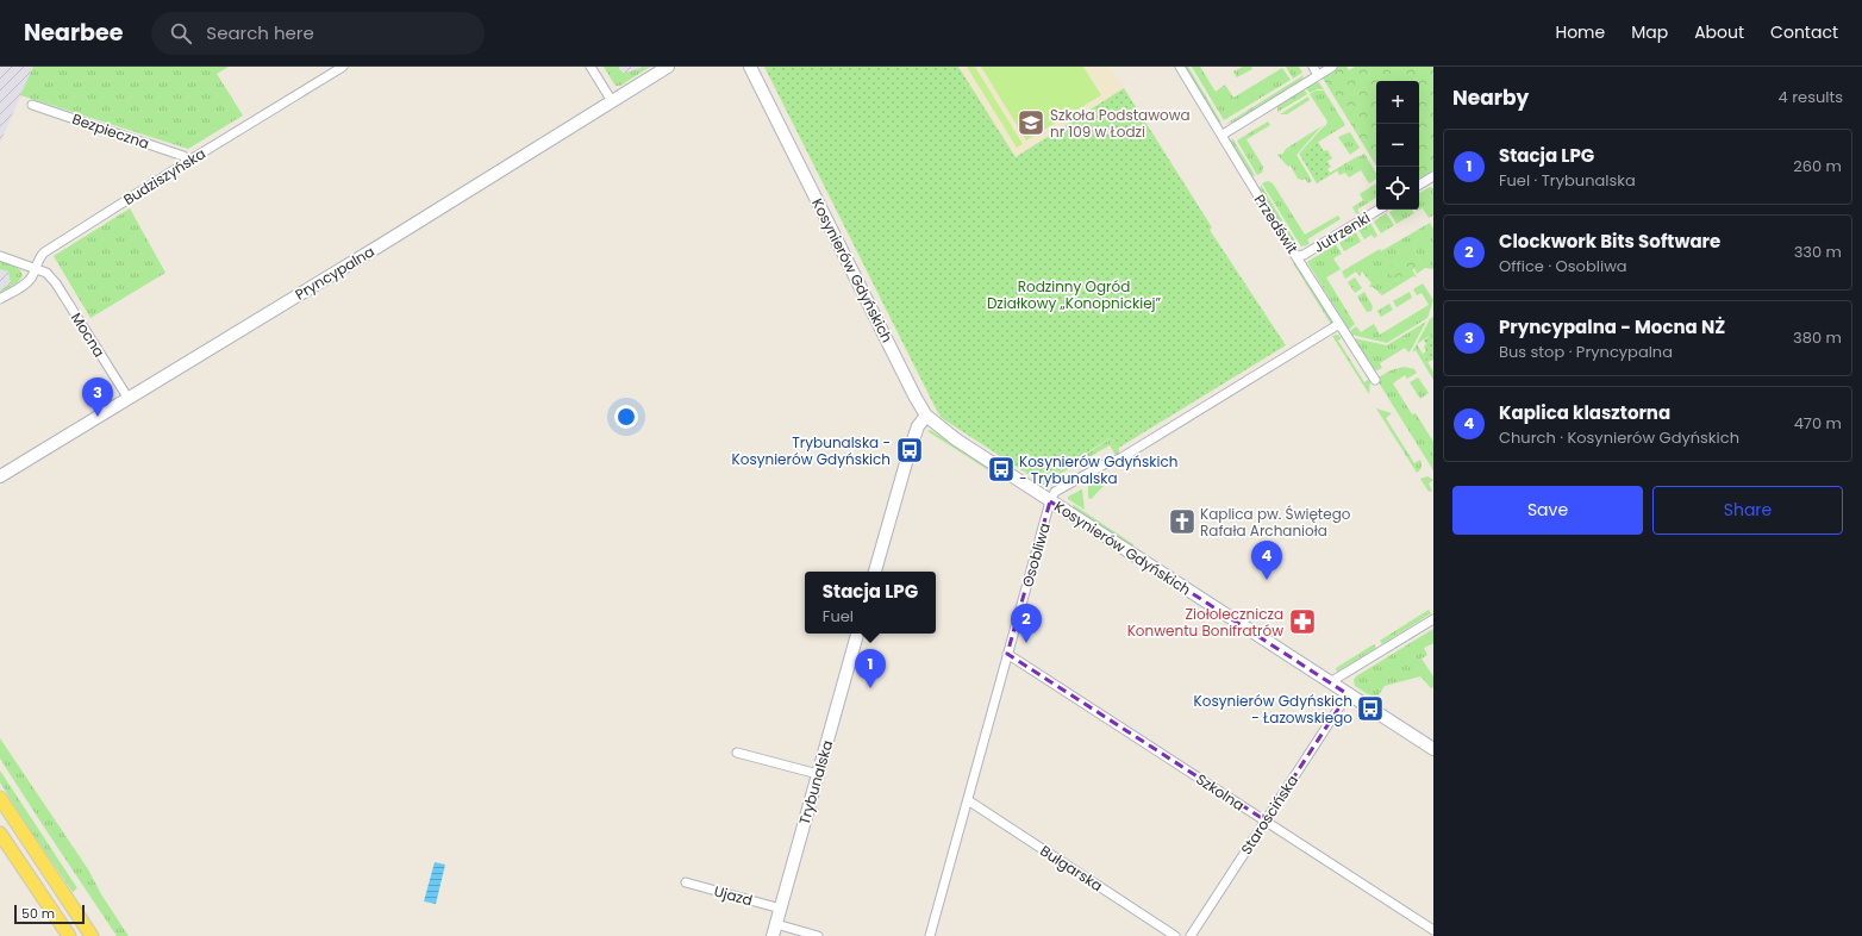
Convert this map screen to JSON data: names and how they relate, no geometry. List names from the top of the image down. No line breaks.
{"streets":{"street":["Bezpieczna","Budziszyńska","Przedświt","Jutrzenki","Kosynierów Gdyńskich","Pryncypalna","Mocna","Osobliwa","Trybunalska","Szkolna","Starościńska","Bułgarska","Ujazd"]},"crossings":[["Bezpieczna","Budziszyńska"],["Budziszyńska","Mocna"],["Przedświt","Jutrzenki"],["Przedświt","Osobliwa"],["Kosynierów Gdyńskich","Osobliwa"],["Kosynierów Gdyńskich","Starościńska"],["Pryncypalna","Mocna"],["Osobliwa","Szkolna"],["Osobliwa","Bułgarska"],["Trybunalska","Ujazd"],["Szkolna","Starościńska"]],"parks":["Rodzinny Ogród Działkowy „Konopnickiej”"],"places":{"school or university":["Szkoła Podstawowa nr 109 w Łodzi"],"bus stop":["Trybunalska - Kosynierów Gdyńskich","Kosynierów Gdyńskich - Trybunalska","Kosynierów Gdyńskich - Łazowskiego"],"church":["Kaplica pw. Świętego Rafała Archanioła"],"pharmacy":["Ziołolecznicza Konwentu Bonifratrów"]},"scale_bar":"50 m","page":{"header":"Nearbee","search":"Search here","nav":["Home","Map","About","Contact"],"heading":["Nearby","4 results"],"map_buttons":["+","−"],"list":[{"mark":"1","name":"Stacja LPG","note":"Fuel · Trybunalska","value":"260 m"},{"mark":"2","name":"Clockwork Bits Software","note":"Office · Osobliwa","value":"330 m"},{"mark":"3","name":"Pryncypalna - Mocna NŻ","note":"Bus stop · Pryncypalna","value":"380 m"},{"mark":"4","name":"Kaplica klasztorna","note":"Church · Kosynierów Gdyńskich","value":"470 m"}],"pins":["3","4","2","1"],"buttons":["Save","Share"],"popup":["Stacja LPG","Fuel"],"scale":"50 m"}}
